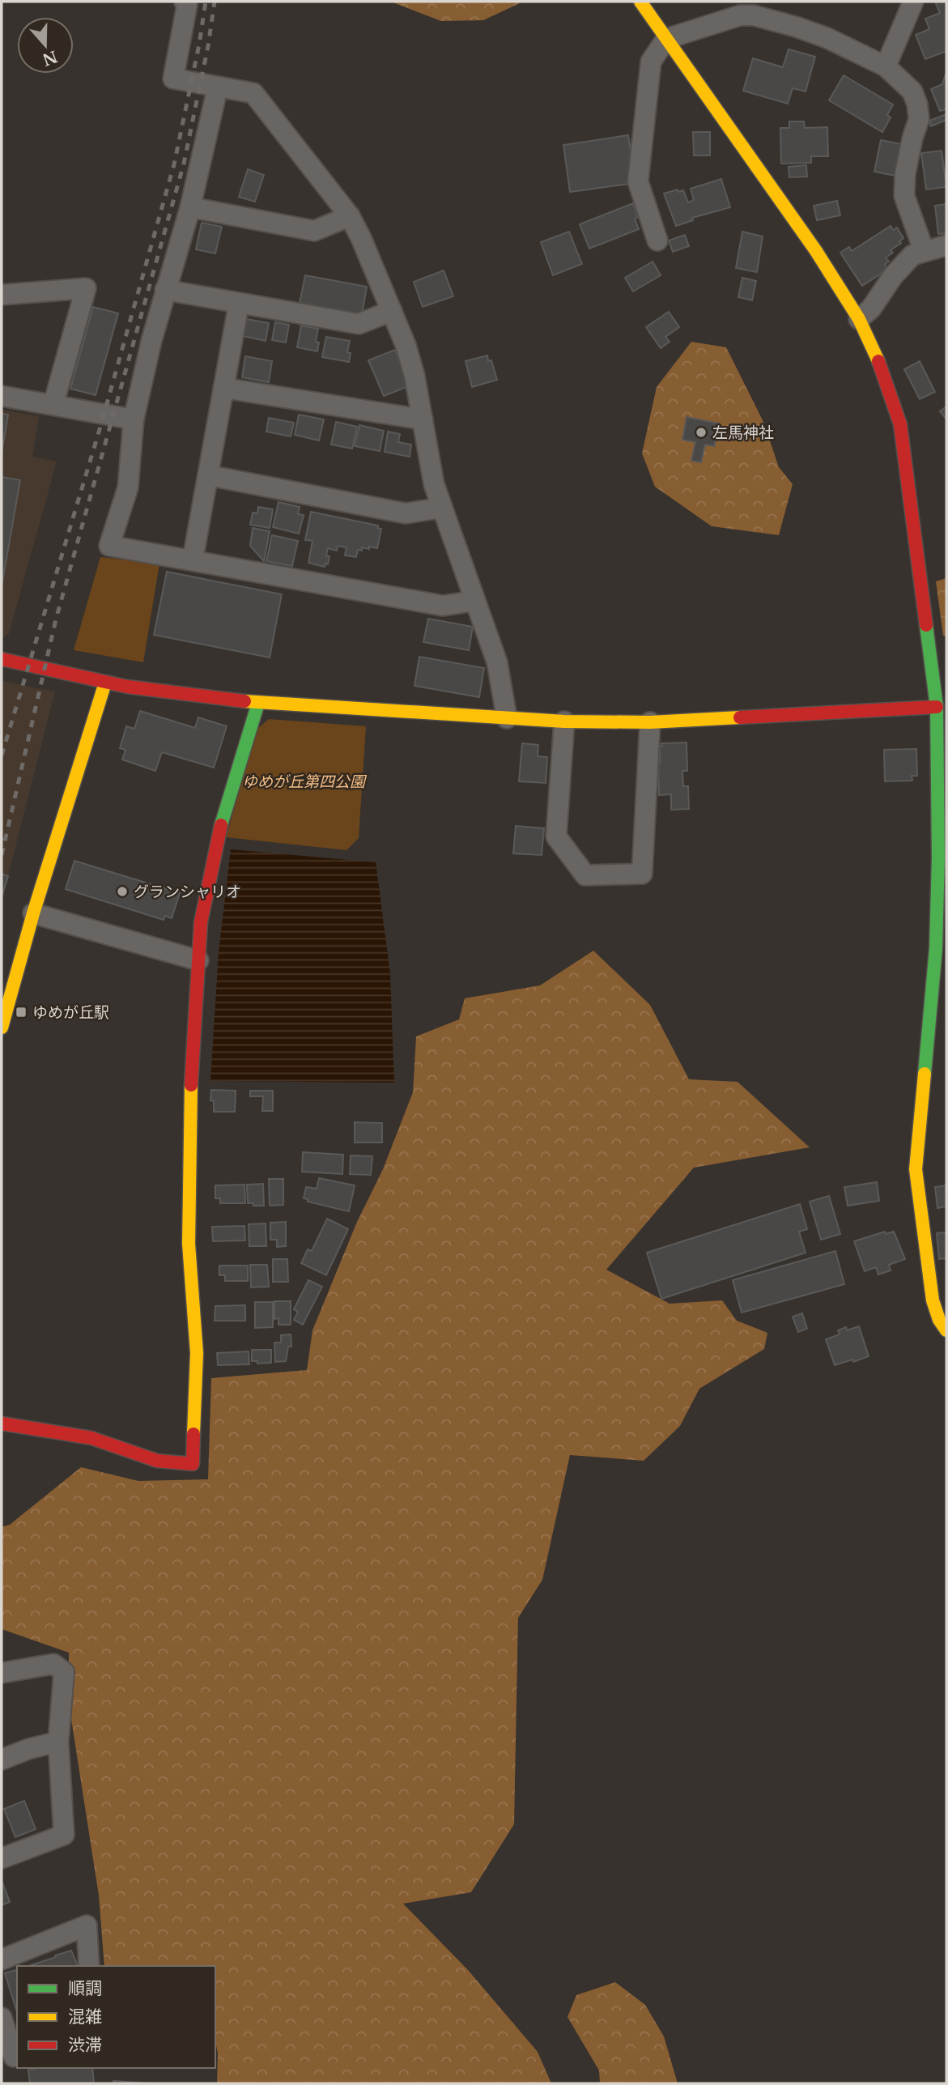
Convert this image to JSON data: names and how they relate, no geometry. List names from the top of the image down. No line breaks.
{"parks":["ゆめが丘第四公園"],"places":{"other":["左馬神社","グランシャリオ"],"transit":["ゆめが丘駅"]},"legend":["順調","混雑","渋滞"],"north":"bottom"}
